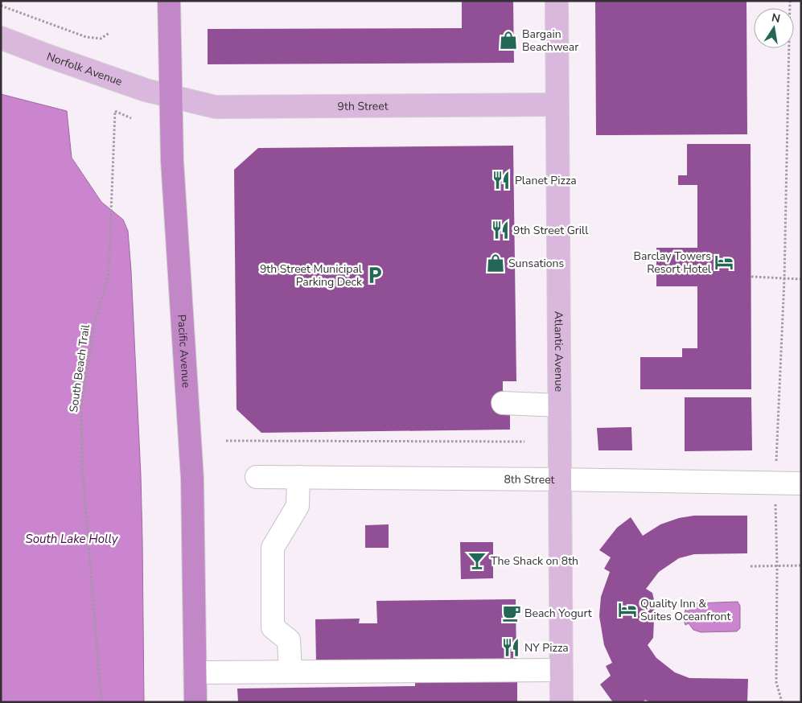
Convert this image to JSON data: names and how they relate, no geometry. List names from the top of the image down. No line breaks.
{"streets":{"highway":["Pacific Avenue"],"main road":["Norfolk Avenue","9th Street","Atlantic Avenue"],"street":["8th Street"],"path":["South Beach Trail"]},"crossings":[["Norfolk Avenue","9th Street"],["Norfolk Avenue","Pacific Avenue"],["9th Street","Pacific Avenue"],["9th Street","Atlantic Avenue"],["Atlantic Avenue","8th Street"]],"water":["South Lake Holly"],"places":{"shop":["Bargain Beachwear","Sunsations"],"restaurant":["Planet Pizza","9th Street Grill","NY Pizza"],"hotel":["Barclay Towers Resort Hotel","Quality Inn & Suites Oceanfront"],"parking":["9th Street Municipal Parking Deck"],"bar":["The Shack on 8th"],"cafe":["Beach Yogurt"]},"north":"top"}
